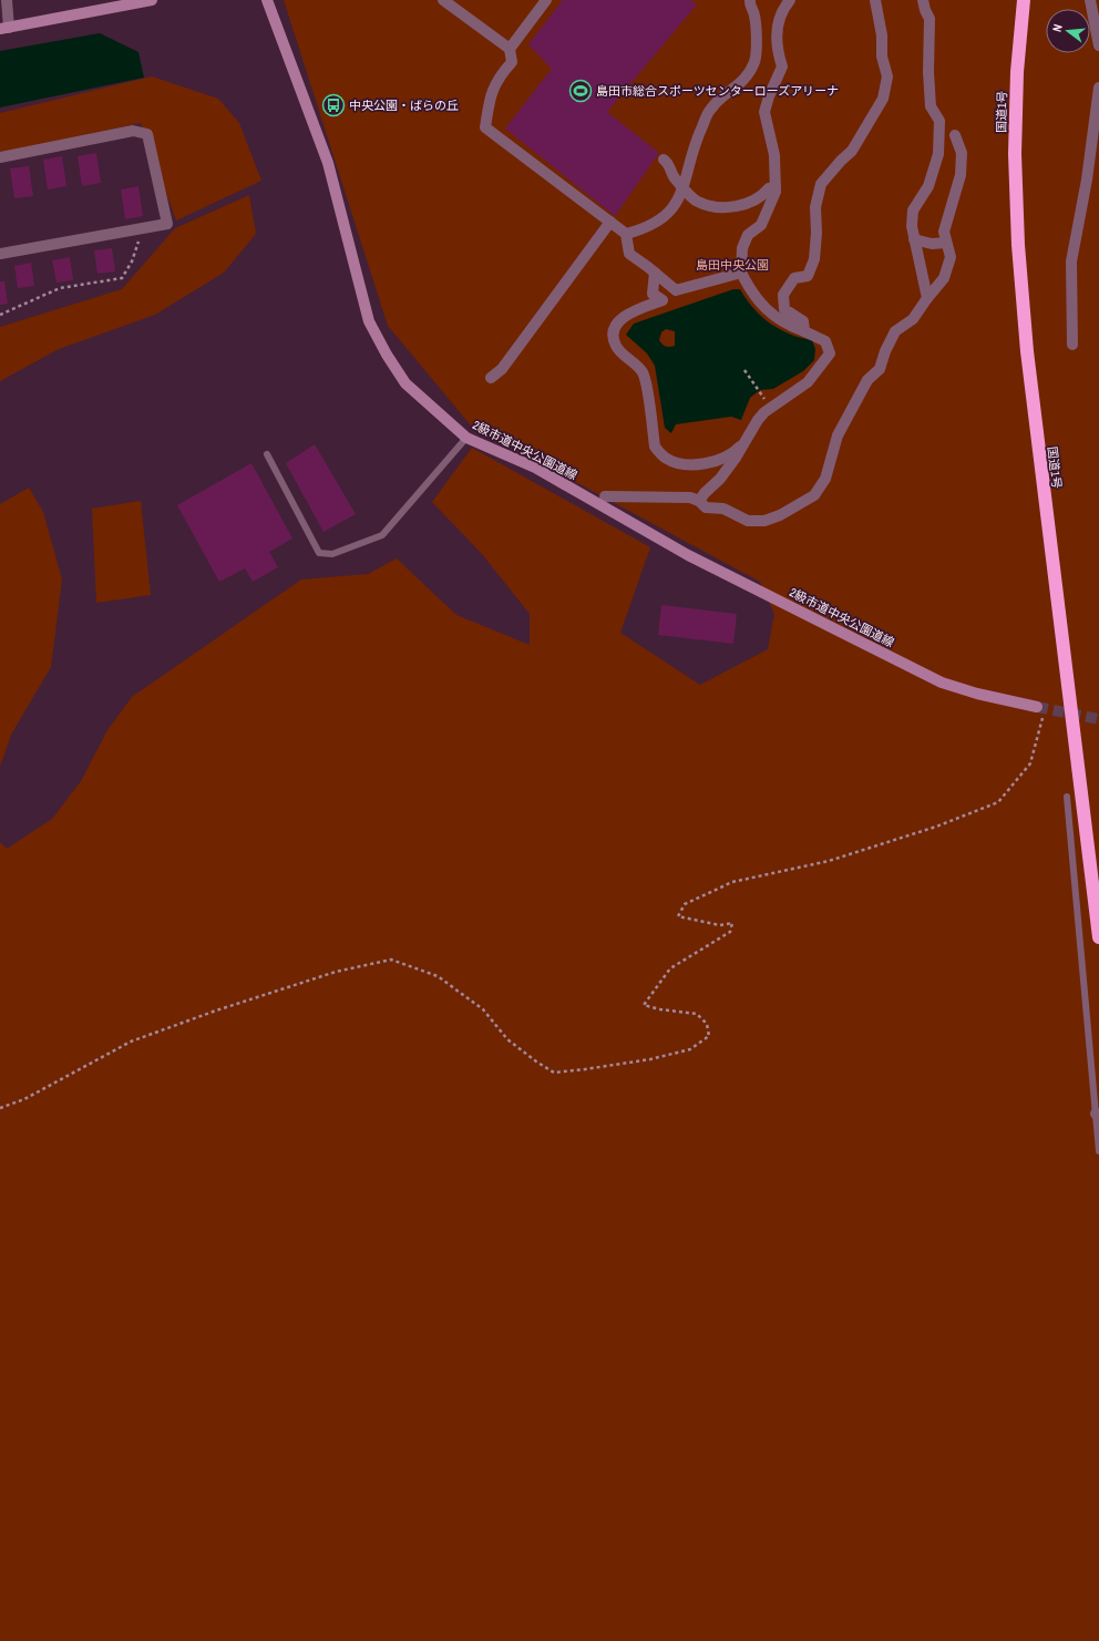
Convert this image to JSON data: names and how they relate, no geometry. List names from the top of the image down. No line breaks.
{"streets":{"highway":["国道1号"],"street":["2級市道中央公園道線"]},"parks":["島田中央公園"],"places":{"sports":["島田市総合スポーツセンターローズアリーナ"],"bus stop":["中央公園・ばらの丘"]},"north":"left"}
